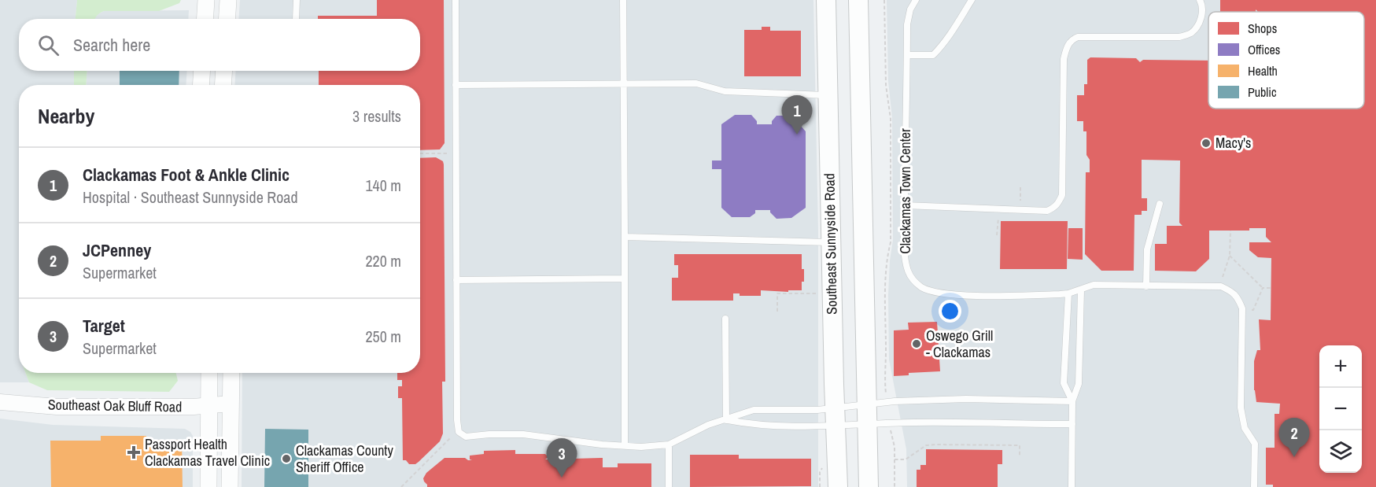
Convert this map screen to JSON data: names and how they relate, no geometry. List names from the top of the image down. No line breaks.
{"streets":{"main road":["Southeast Sunnyside Road"],"street":["Southeast Oak Bluff Road"],"lane":["Clackamas Town Center"]},"places":{"other":["Macy's","Oswego Grill - Clackamas","Clackamas County Sheriff Office"],"health":["Passport Health Clackamas Travel Clinic"]},"legend":["Shops","Offices","Health","Public"],"page":{"search":"Search here","heading":["Nearby","3 results"],"pins":["1","2","3"],"list":[{"mark":"1","name":"Clackamas Foot & Ankle Clinic","note":"Hospital · Southeast Sunnyside Road","value":"140 m"},{"mark":"2","name":"JCPenney","note":"Supermarket","value":"220 m"},{"mark":"3","name":"Target","note":"Supermarket","value":"250 m"}],"map_buttons":["+","−"]}}
